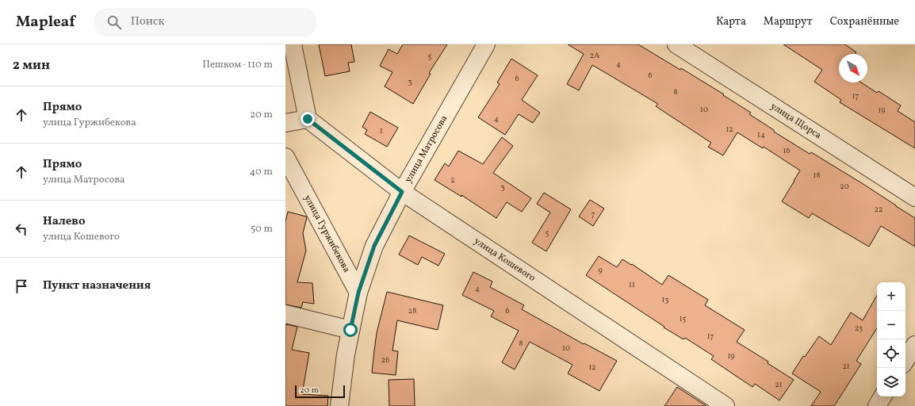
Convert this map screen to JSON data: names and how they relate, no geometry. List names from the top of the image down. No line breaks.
{"streets":{"street":["улица Щорса","улица Матросова","улица Гуржибекова","улица Кошевого"]},"crossings":[["улица Матросова","улица Гуржибекова"],["улица Матросова","улица Кошевого"]],"house_numbers":["2А","5","4","6","6","3","8","17","10","19","4","12","1","14","16","18","2","20","3","22","7","5","9","11","4","13","28","6","15","23","17","8","10","19","26","21","12","21"],"scale_bar":"20 m","north":"bottom right","page":{"header":"Mapleaf","search":"Поиск","nav":["Карта","Маршрут","Сохранённые"],"heading":["2 мин","Пешком · 110 m"],"list":[["Прямо","улица Гуржибекова","20 m"],["Прямо","улица Матросова","40 m"],["Налево","улица Кошевого","50 m"],"Пункт назначения"],"map_buttons":["+","−"],"scale":"20 m"}}
